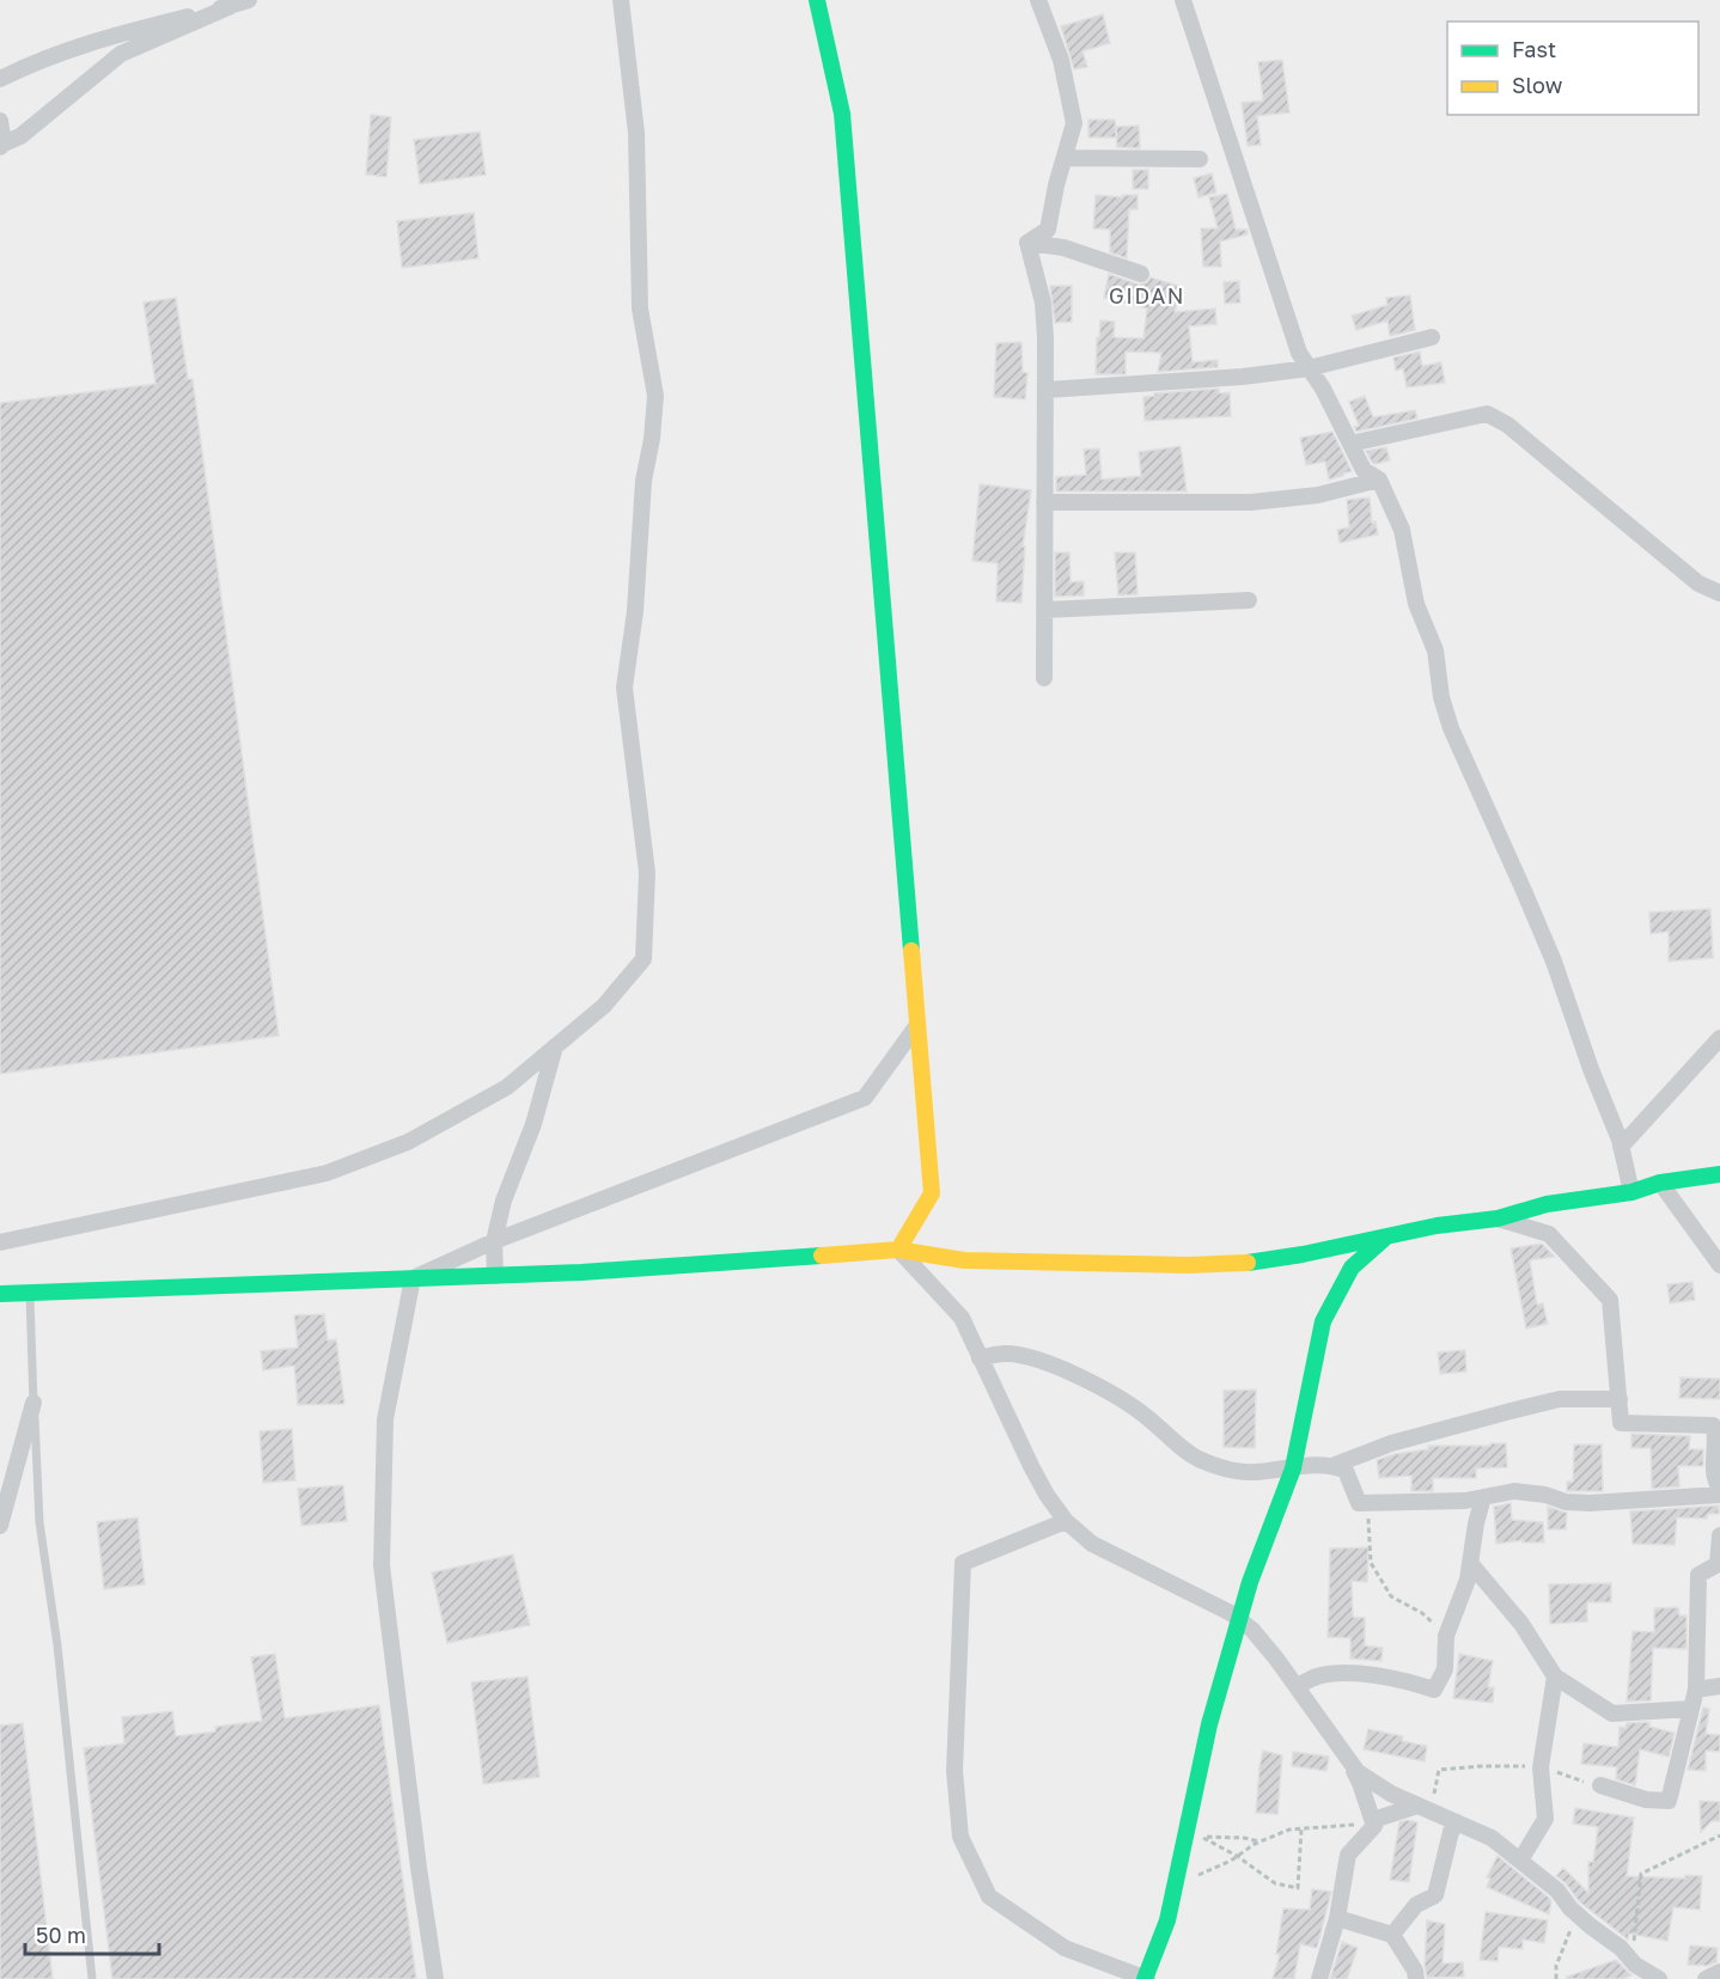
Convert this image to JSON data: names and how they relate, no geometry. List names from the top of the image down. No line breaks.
{"districts":["GIDAN"],"legend":["Fast","Slow"],"scale_bar":"50 m"}
